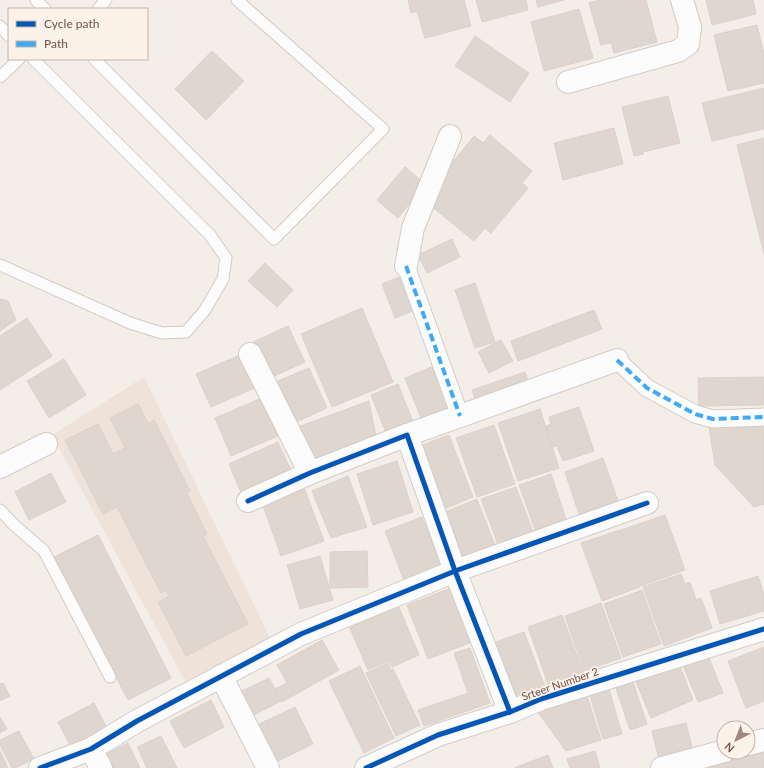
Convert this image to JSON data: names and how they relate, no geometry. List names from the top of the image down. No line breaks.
{"streets":{"street":["Srteer Number 2"]},"legend":["Cycle path","Path"],"north":"bottom left"}
